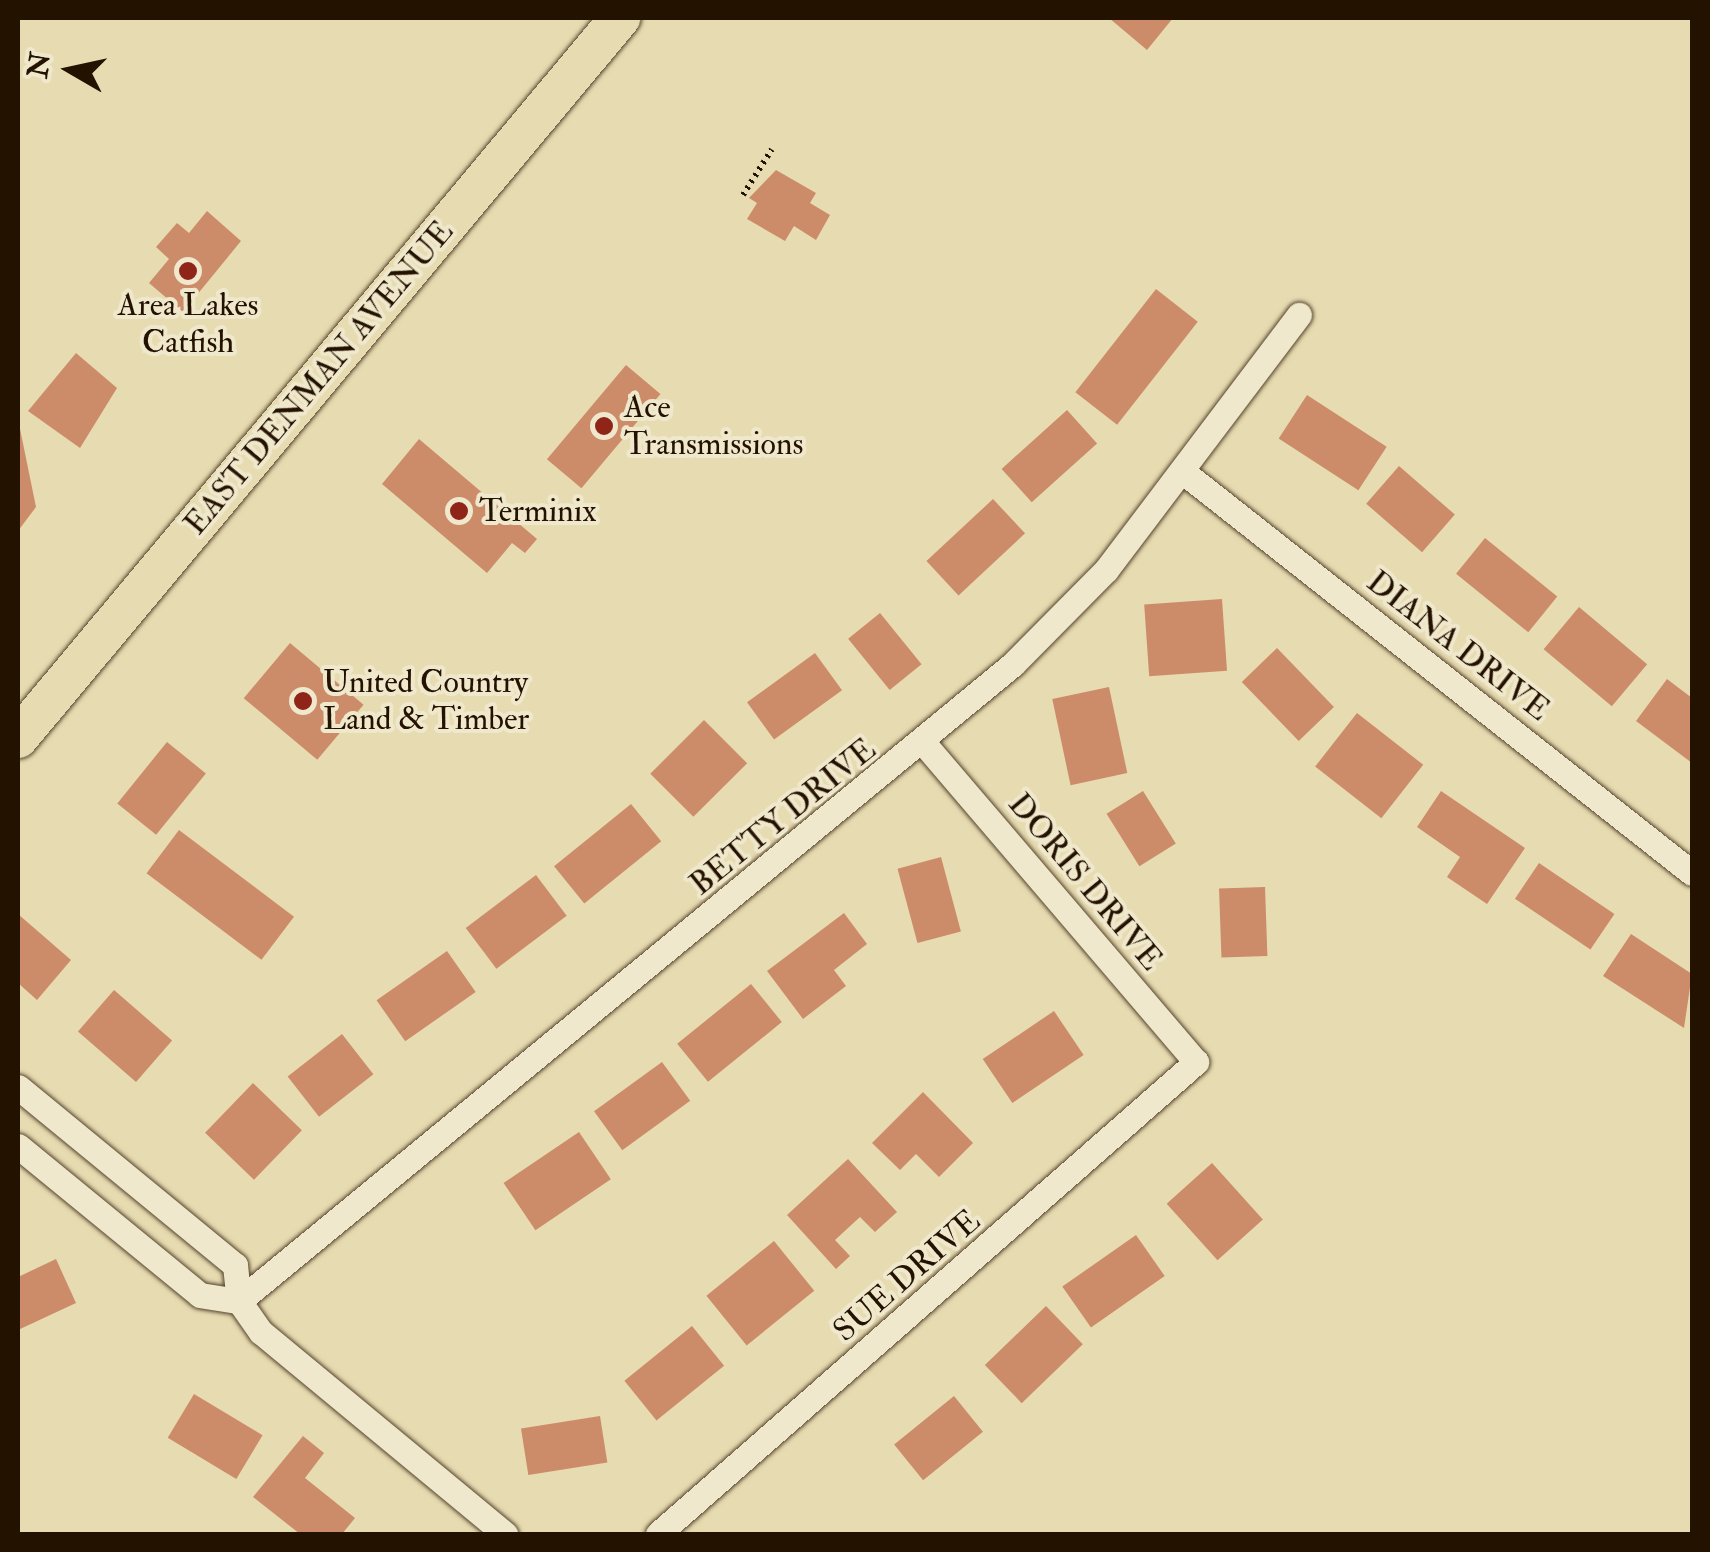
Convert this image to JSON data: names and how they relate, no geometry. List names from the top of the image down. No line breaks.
{"streets":{"main road":["EAST DENMAN AVENUE"],"street":["DIANA DRIVE","BETTY DRIVE","DORIS DRIVE","SUE DRIVE"]},"crossings":[["DIANA DRIVE","BETTY DRIVE"],["BETTY DRIVE","DORIS DRIVE"],["DORIS DRIVE","SUE DRIVE"]],"places":["Area Lakes Catfish","Ace Transmissions","Terminix","United Country Land & Timber"],"north":"left"}
